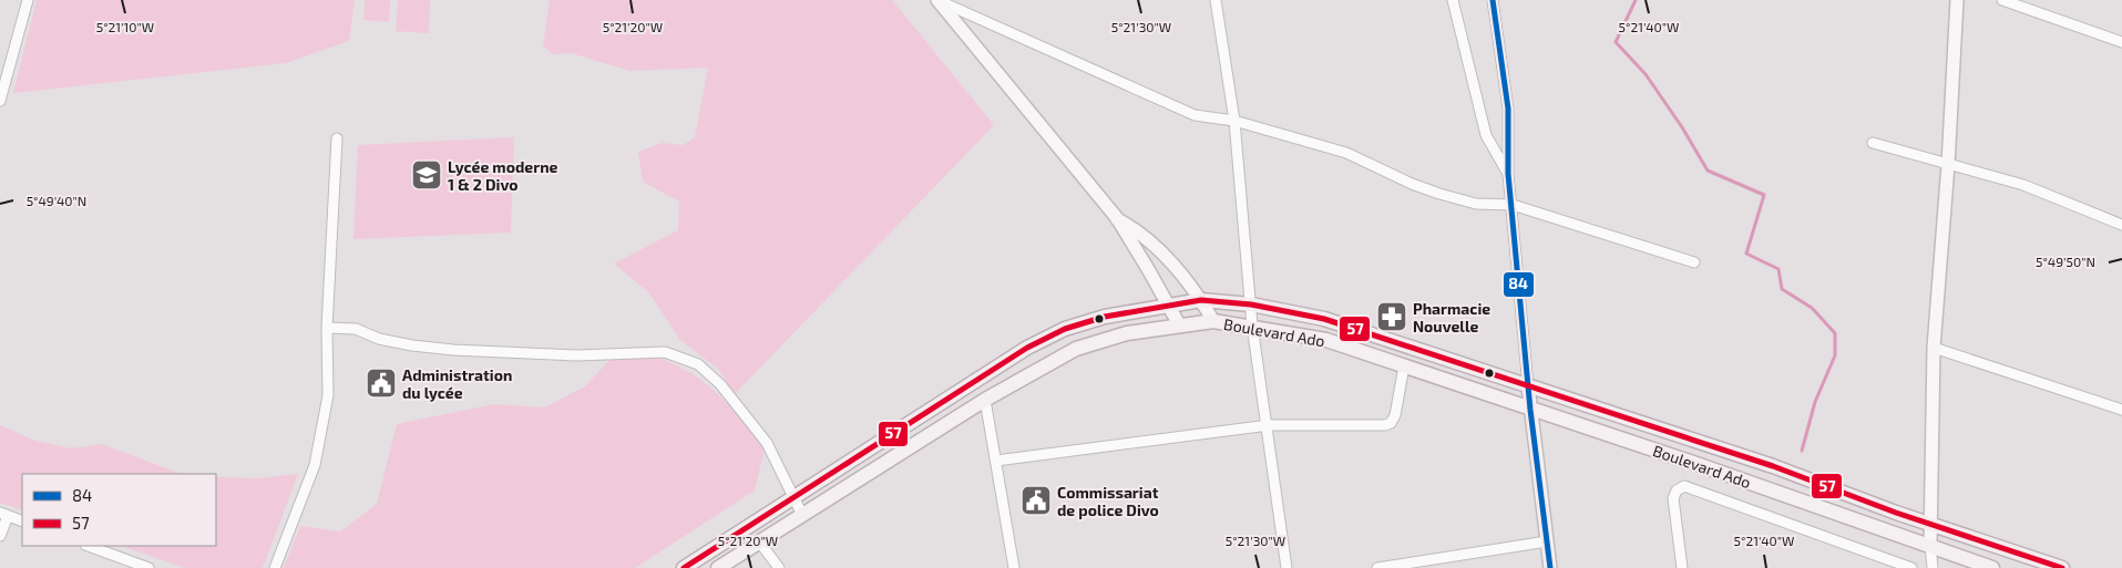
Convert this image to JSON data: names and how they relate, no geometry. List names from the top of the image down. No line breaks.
{"streets":{"main road":["Boulevard Ado"]},"places":{"school or university":["Lycée moderne 1 & 2 Divo"],"pharmacy":["Pharmacie Nouvelle"],"public building":["Administration du lycée","Commissariat de police Divo"]},"lines":["transit line 84","transit line 57"],"legend":["84","57"],"coordinates":["5°21'10\"W","5°21'20\"W","5°21'30\"W","5°21'40\"W","5°49'40\"N","5°49'50\"N"]}
